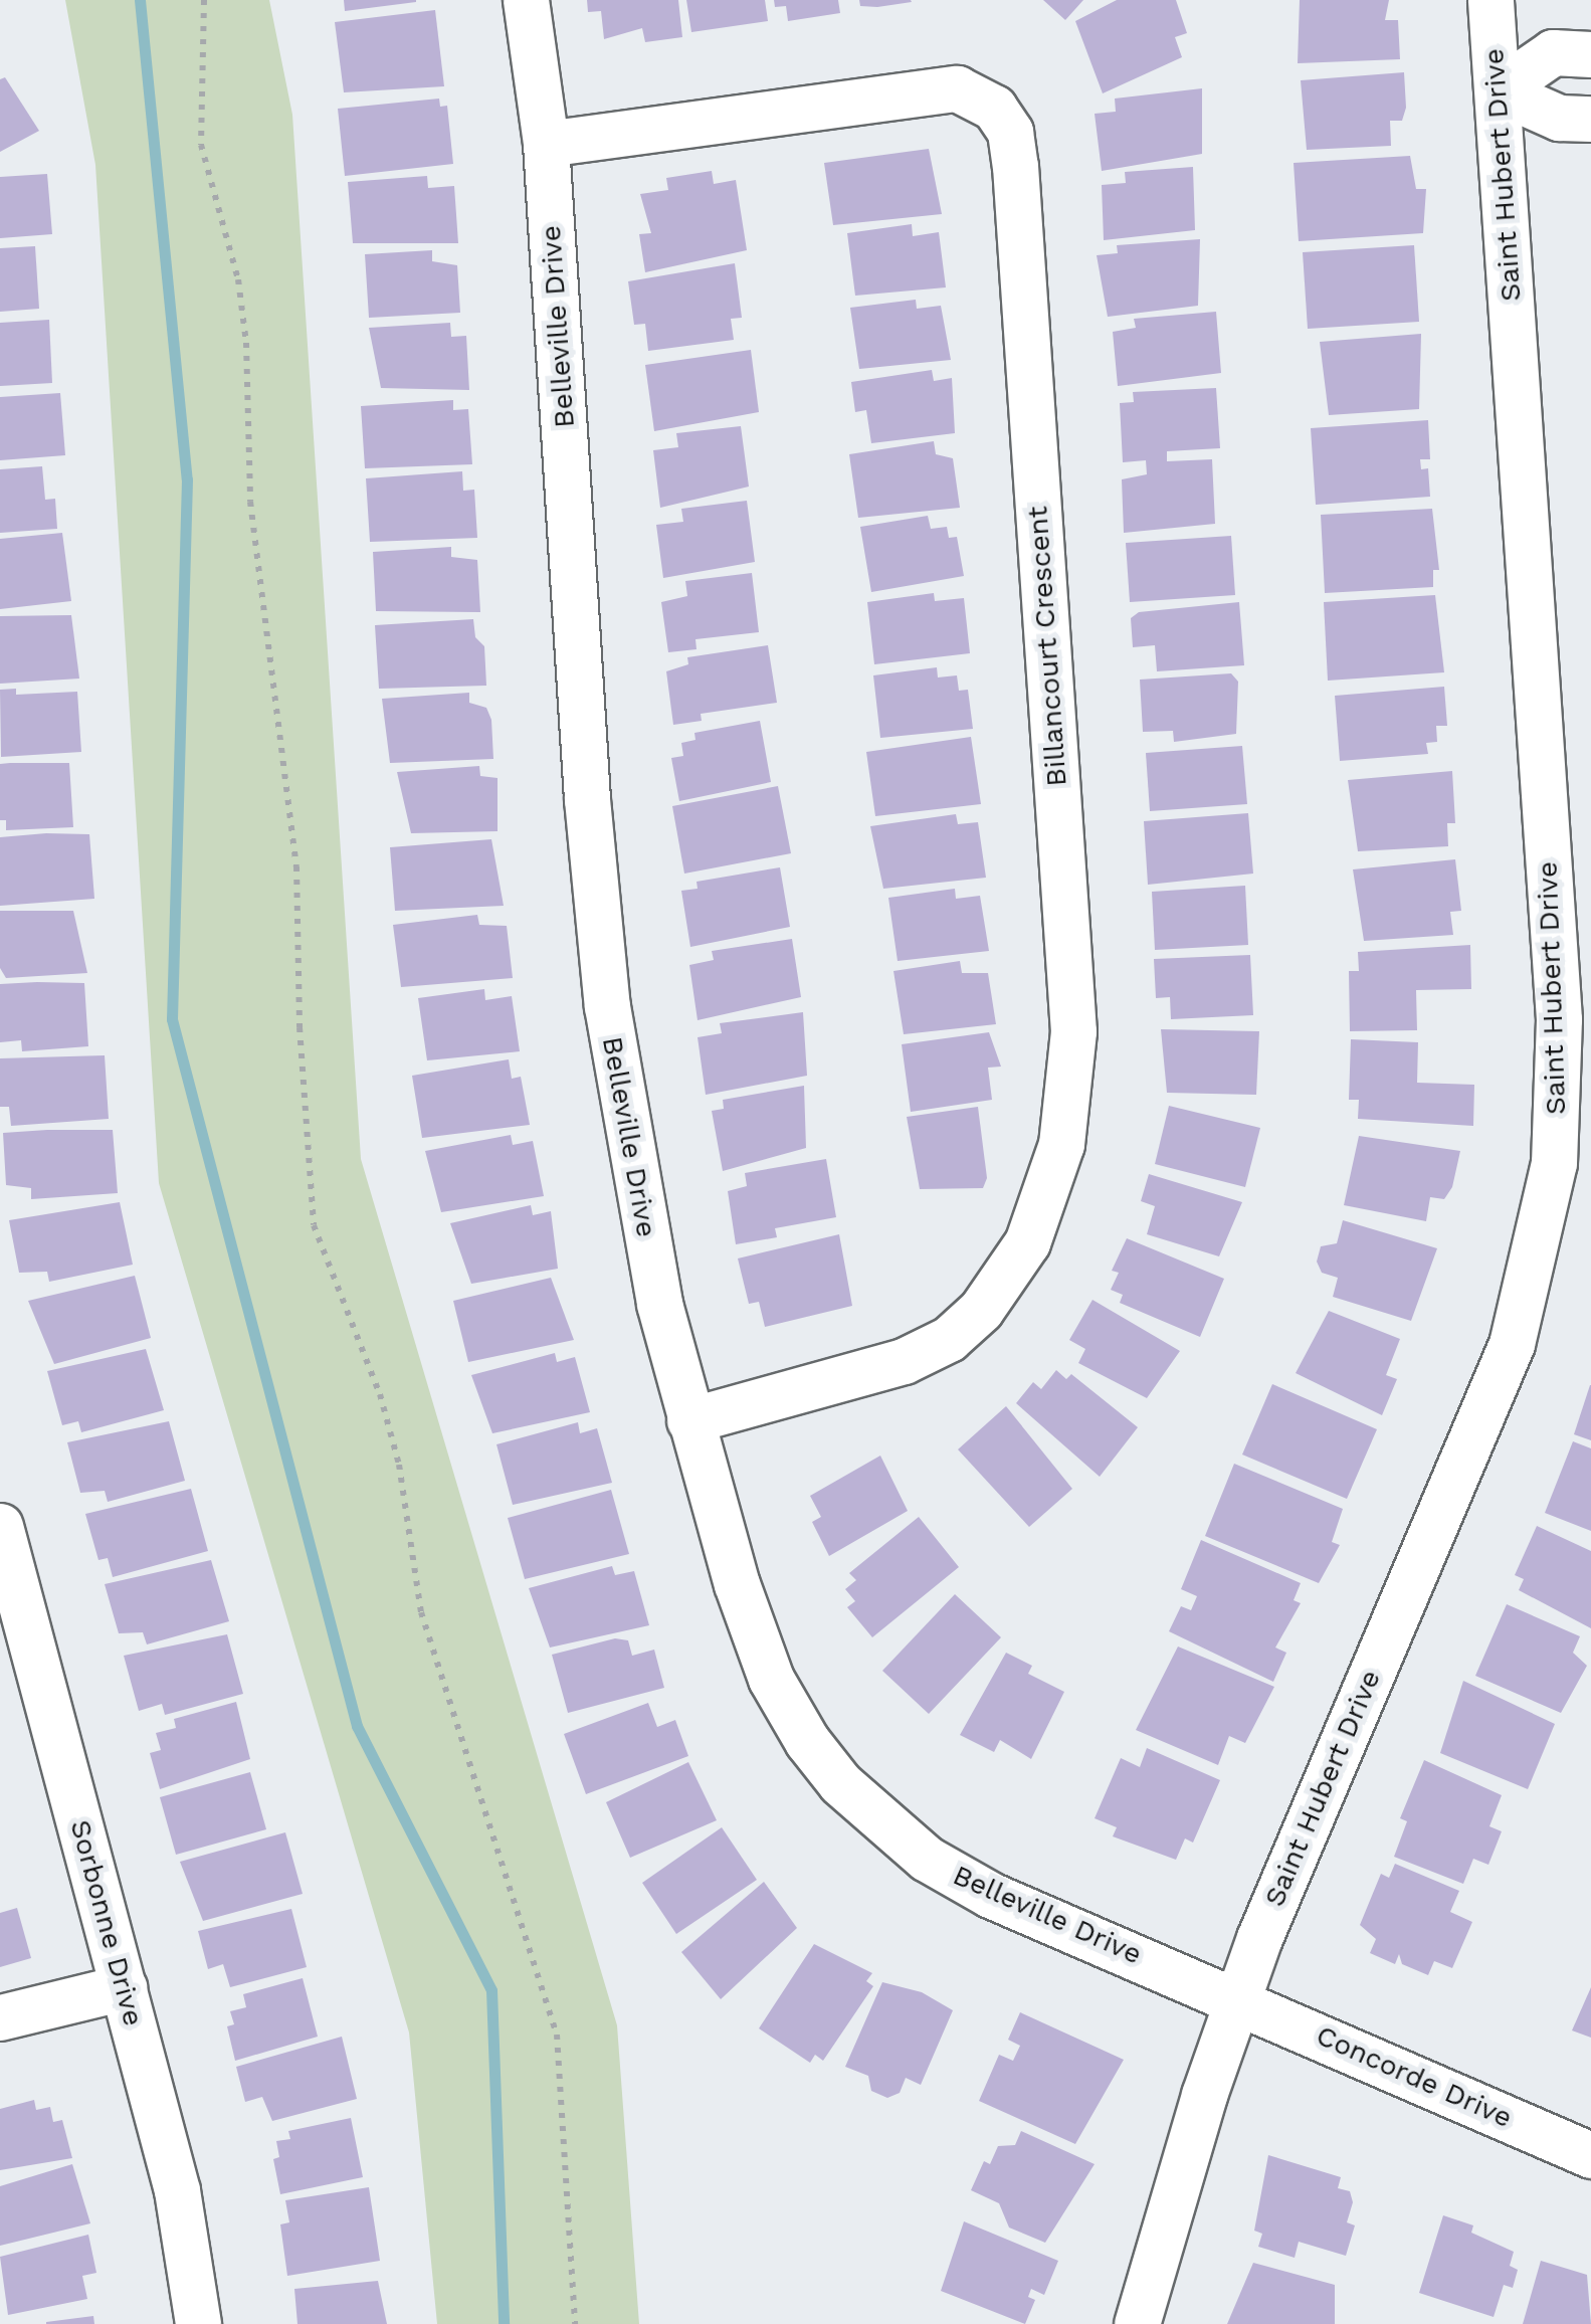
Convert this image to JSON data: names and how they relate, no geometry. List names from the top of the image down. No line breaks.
{"streets":{"street":["Saint Hubert Drive","Belleville Drive","Billancourt Crescent","Sorbonne Drive","Concorde Drive"]},"crossings":[["Saint Hubert Drive","Belleville Drive"],["Saint Hubert Drive","Concorde Drive"],["Belleville Drive","Billancourt Crescent"],["Belleville Drive","Concorde Drive"]]}
